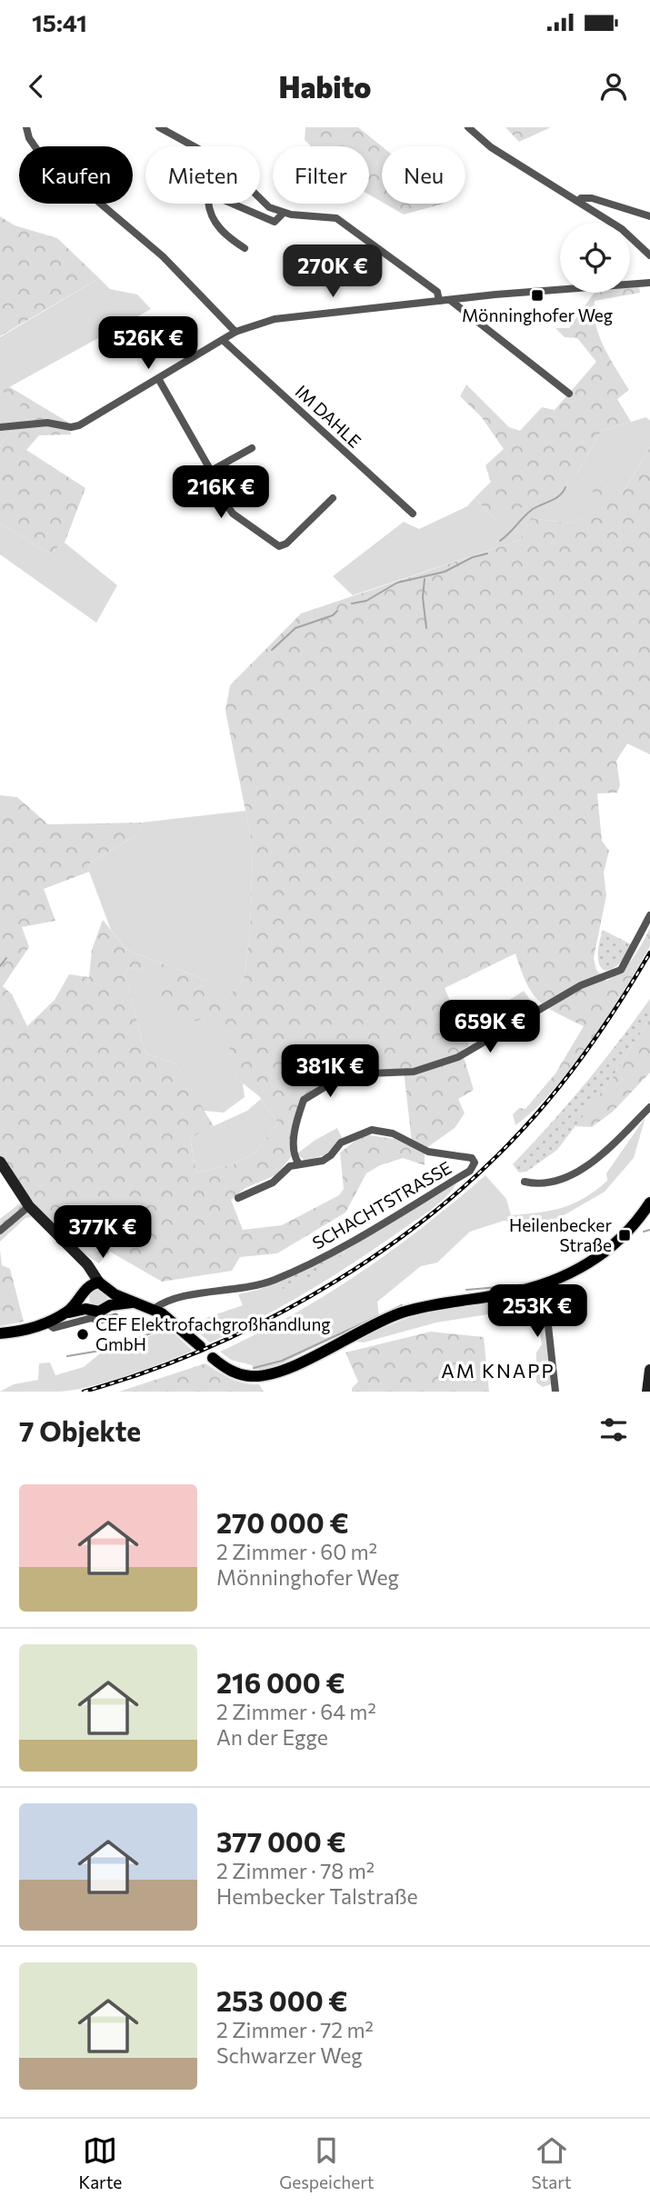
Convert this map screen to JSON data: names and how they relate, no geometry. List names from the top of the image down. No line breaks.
{"streets":{"street":["IM DAHLE","SCHACHTSTRASSE"]},"districts":["AM KNAPP"],"places":{"transit":["Mönninghofer Weg","Heilenbecker Straße"],"other":["CEF Elektrofachgroßhandlung GmbH"]},"page":{"status":"15:41","header":"Habito","chip":["Kaufen","Mieten","Filter","Neu"],"price":["270K €","526K €","216K €","659K €","381K €","377K €","253K €"],"heading":"7 Objekte","list":[{"name":"270 000 €","note":"2 Zimmer · 60 m² · Mönninghofer Weg"},{"name":"216 000 €","note":"2 Zimmer · 64 m² · An der Egge"},{"name":"377 000 €","note":"2 Zimmer · 78 m² · Hembecker Talstraße"},{"name":"253 000 €","note":"2 Zimmer · 72 m² · Schwarzer Weg"}],"tabs":["Karte","Gespeichert","Start"]}}
